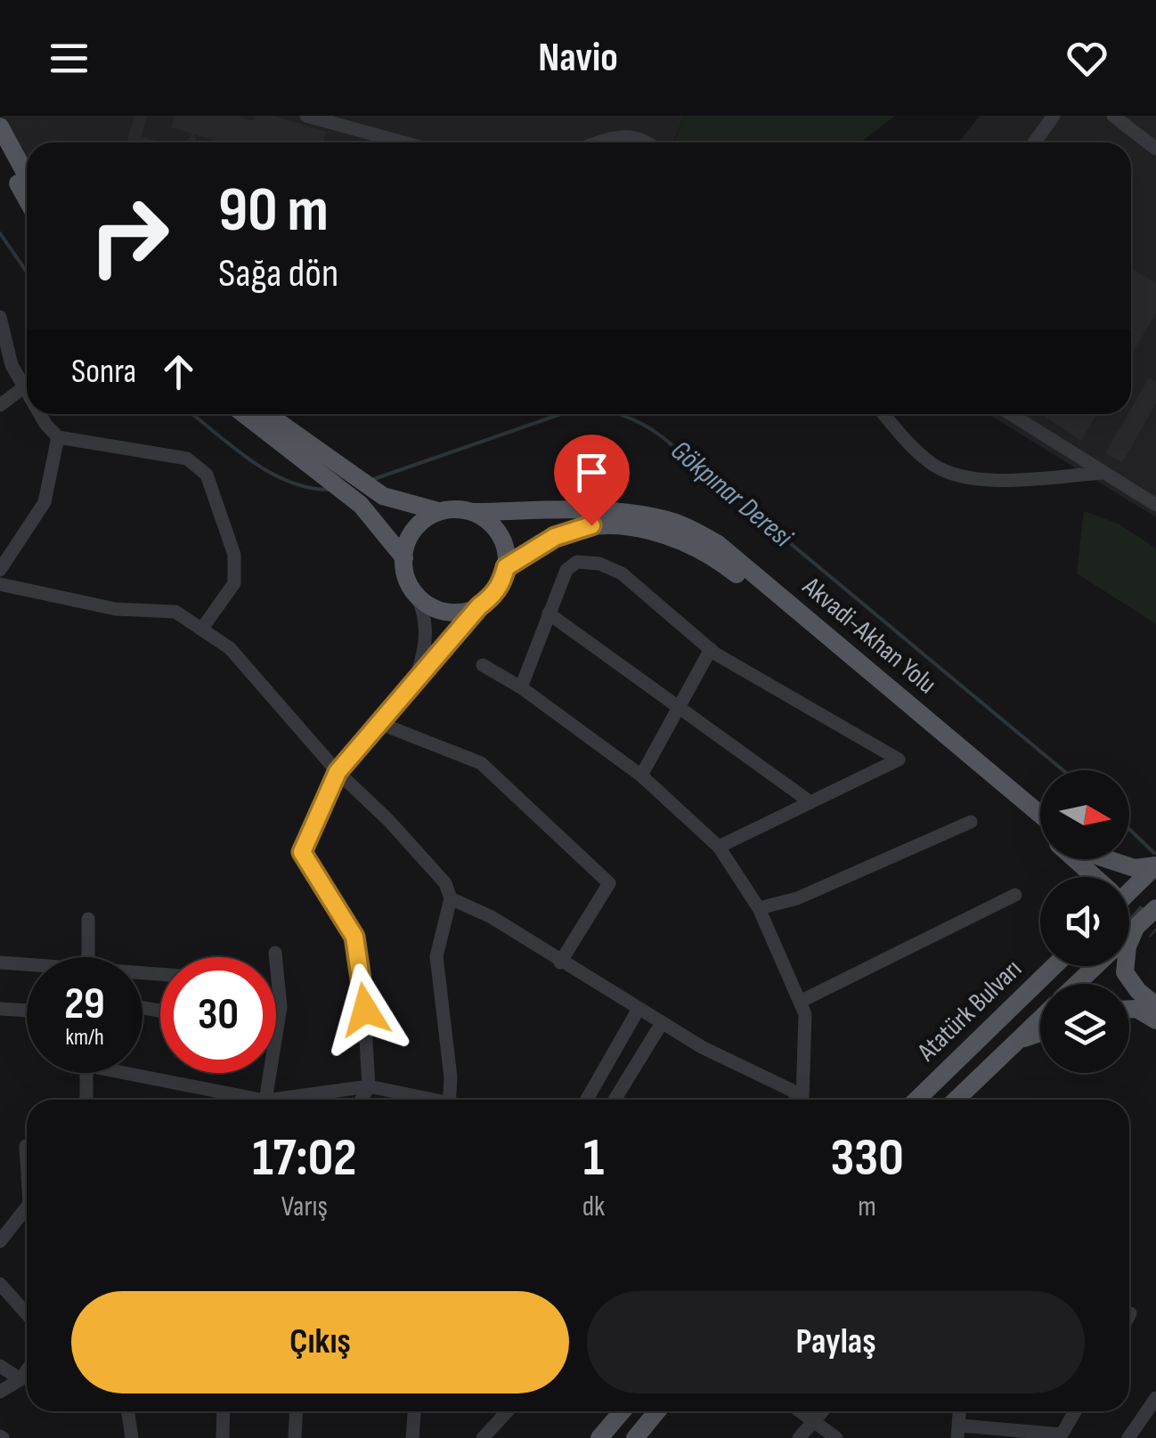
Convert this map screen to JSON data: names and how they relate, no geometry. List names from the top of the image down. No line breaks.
{"streets":{"main road":["Akvadi-Akhan Yolu","Atatürk Bulvarı"]},"water":["Gökpınar Deresi"],"north":"right","page":{"header":"Navio","turn":["90 m","Sağa dön"],"then":"Sonra","speed":"29 km/h","limit":"30","eta":["17:02","Varış","1","dk","330","m"],"buttons":["Çıkış","Paylaş"]}}
